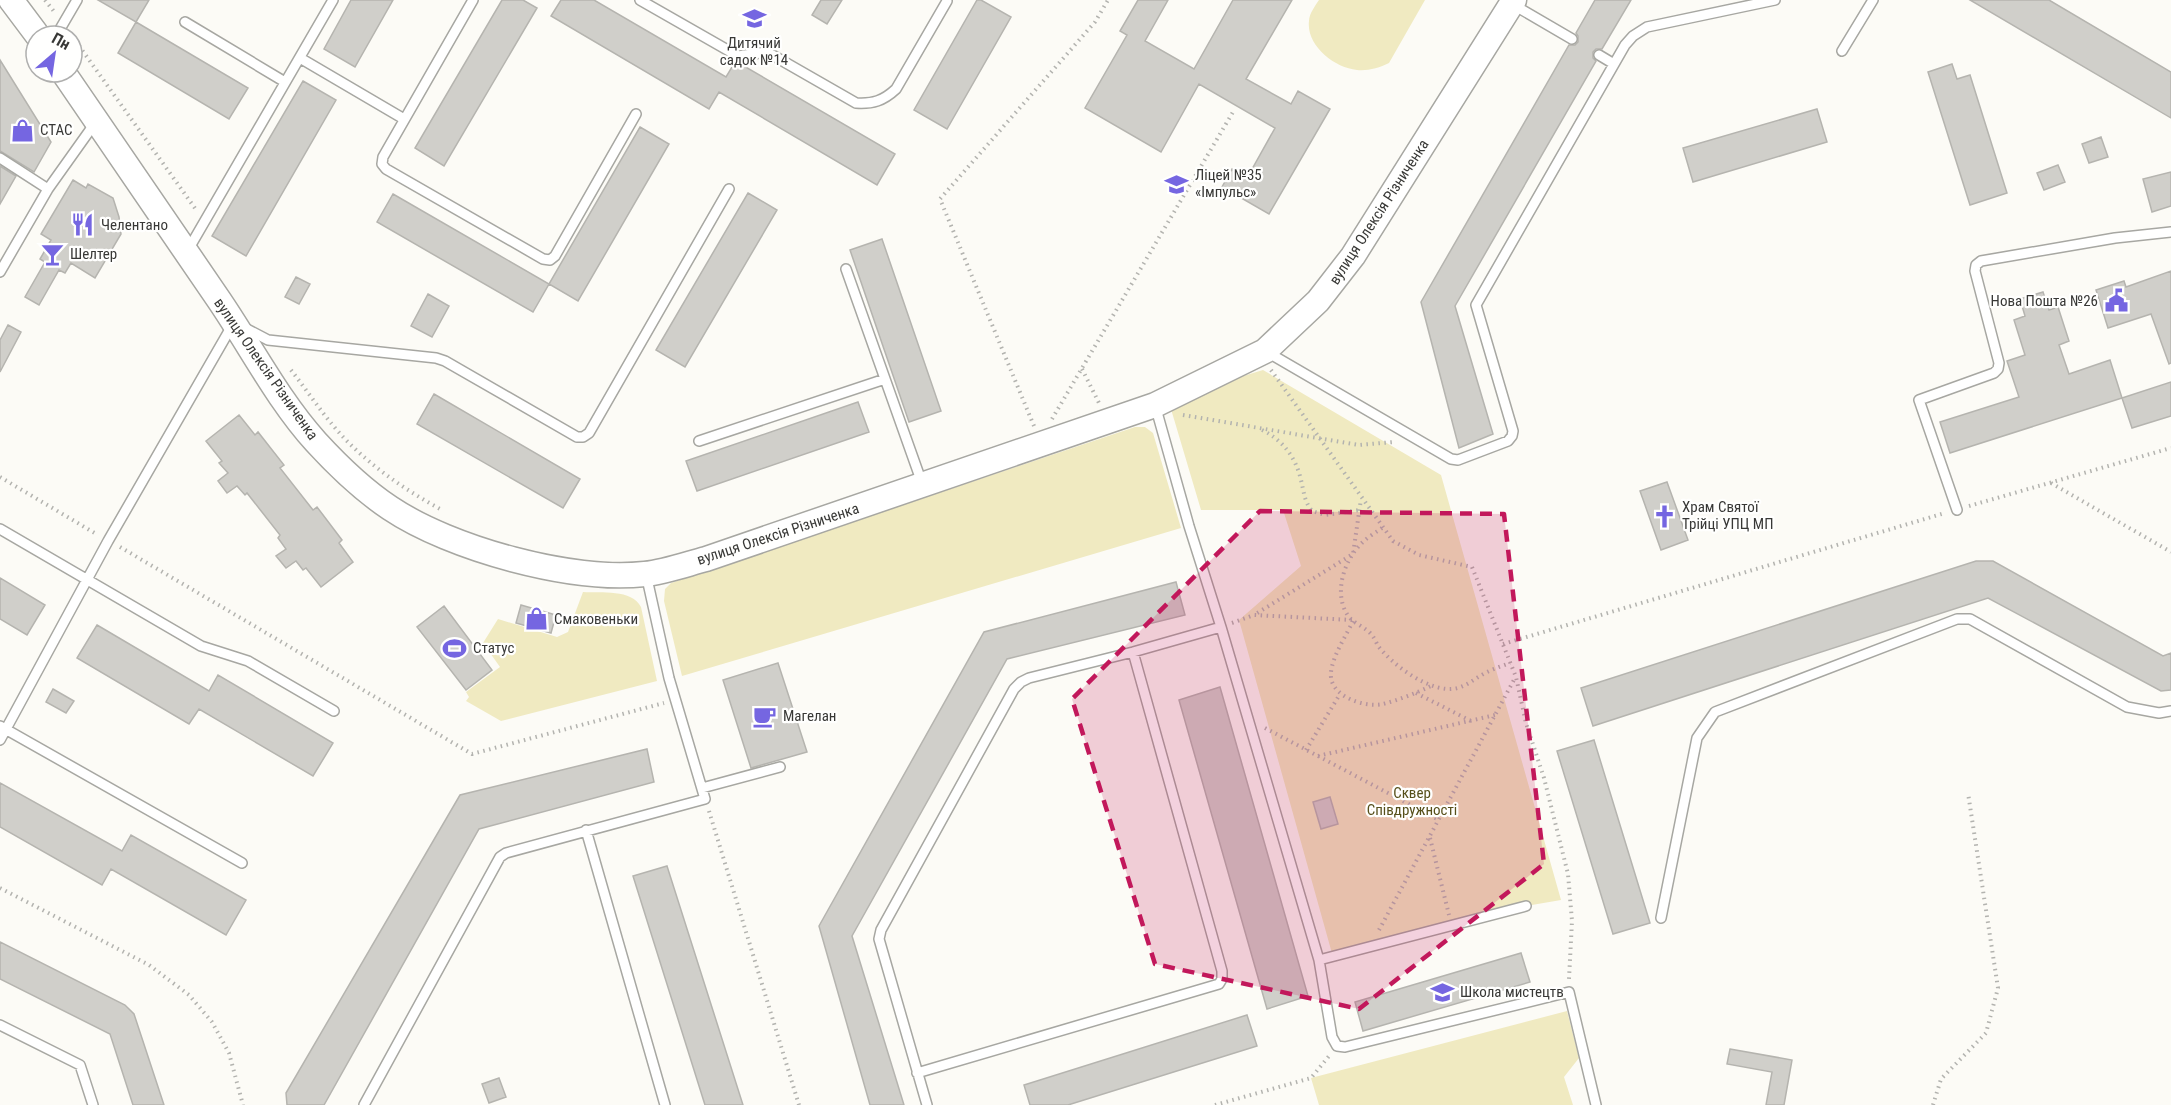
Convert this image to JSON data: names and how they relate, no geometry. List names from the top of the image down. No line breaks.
{"streets":{"street":["вулиця Олексія Різниченка"]},"parks":["Сквер Співдружності"],"places":{"school or university":["Дитячий садок №14","Ліцей №35 «Імпульс»","Школа мистецтв"],"shop":["СТАС","Смаковеньки"],"restaurant":["Челентано"],"bar":["Шелтер"],"public building":["Нова Пошта №26"],"church":["Храм Святої Трійці УПЦ МП"],"sports":["Статус"],"cafe":["Магелан"]},"north":"top right"}
